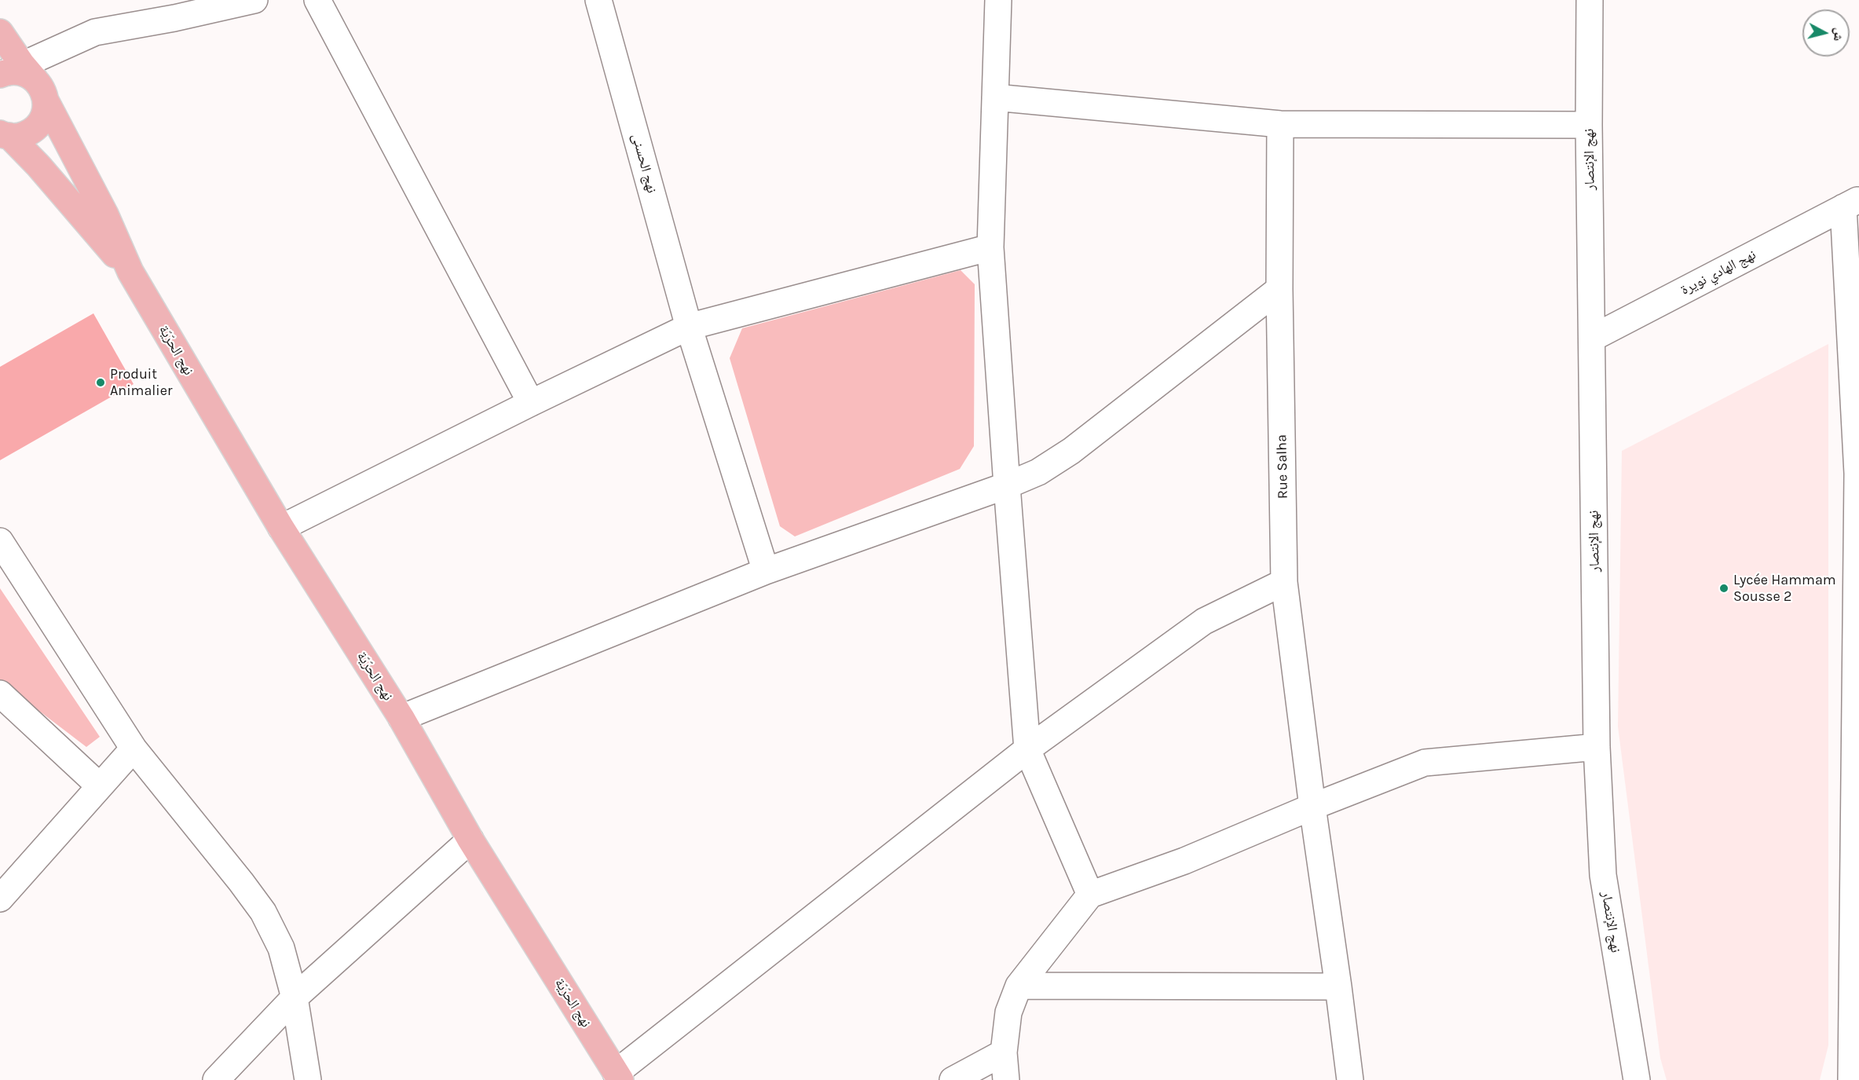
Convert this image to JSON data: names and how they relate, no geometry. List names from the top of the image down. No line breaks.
{"streets":{"main road":["نهج الحرّيّة"],"street":["نهج الإنتصار","نهج الحسنى","نهج الهادي نويرة","Rue Salha"]},"crossings":[["نهج الإنتصار","نهج الهادي نويرة"]],"places":["Produit Animalier","Lycée Hammam Sousse 2"],"north":"right"}
